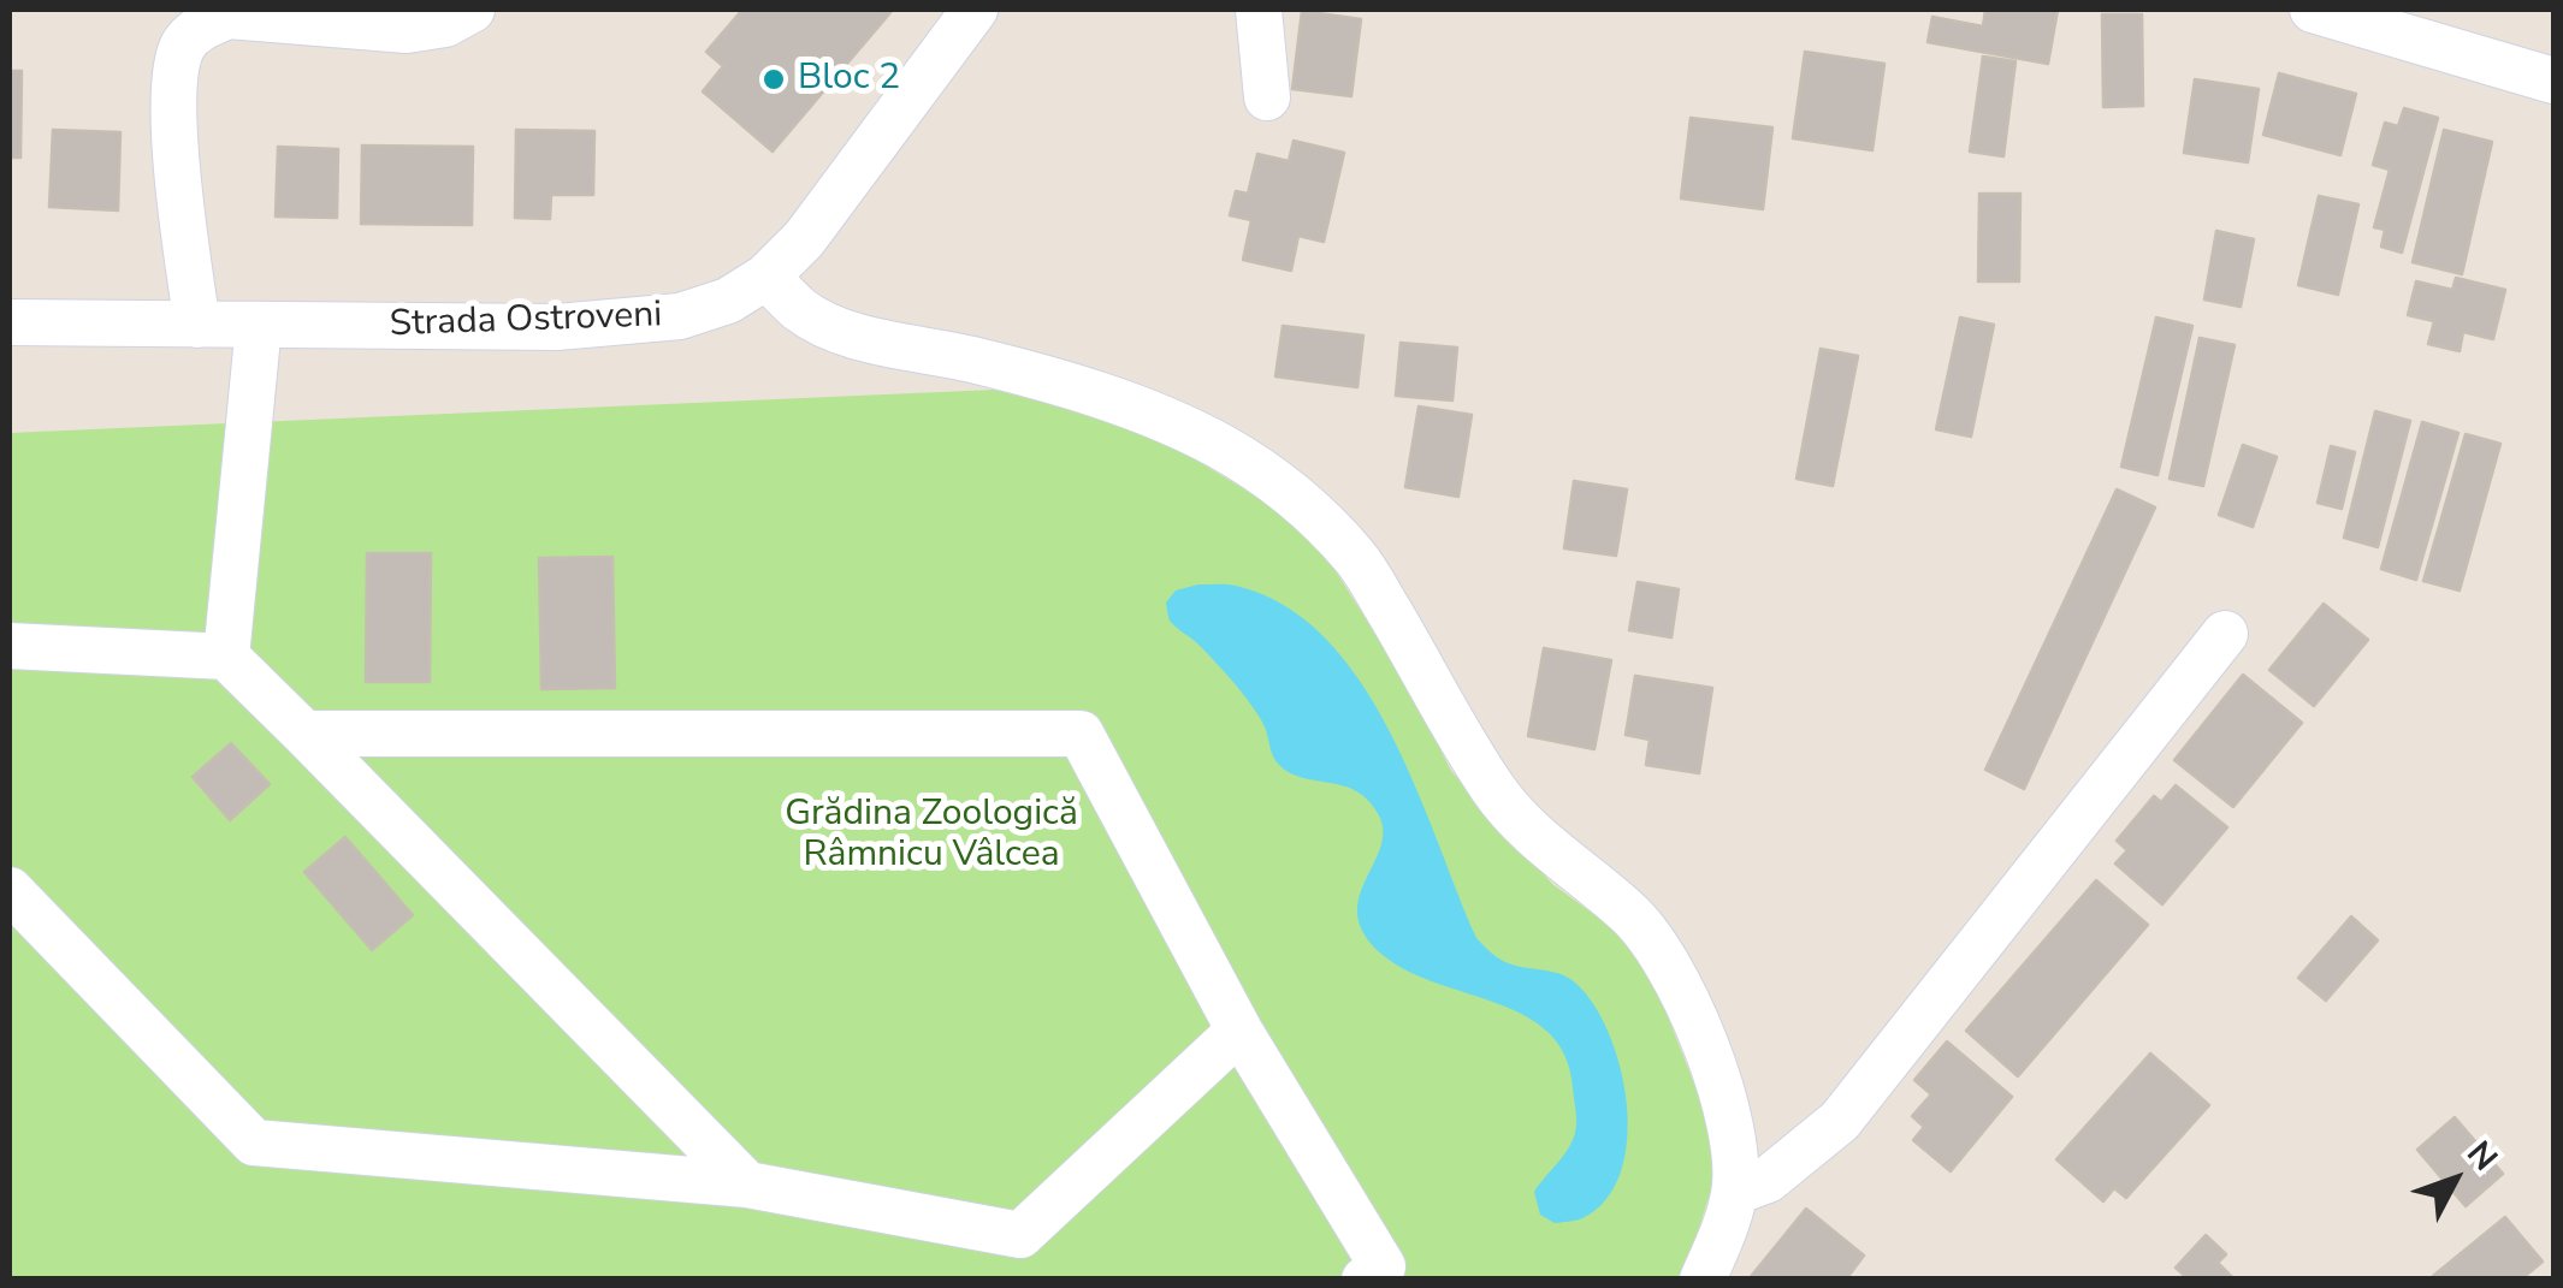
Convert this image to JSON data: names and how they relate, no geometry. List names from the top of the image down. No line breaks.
{"streets":{"street":["Strada Ostroveni"]},"parks":["Grădina Zoologică Râmnicu Vâlcea"],"places":["Bloc 2"],"north":"top right"}
